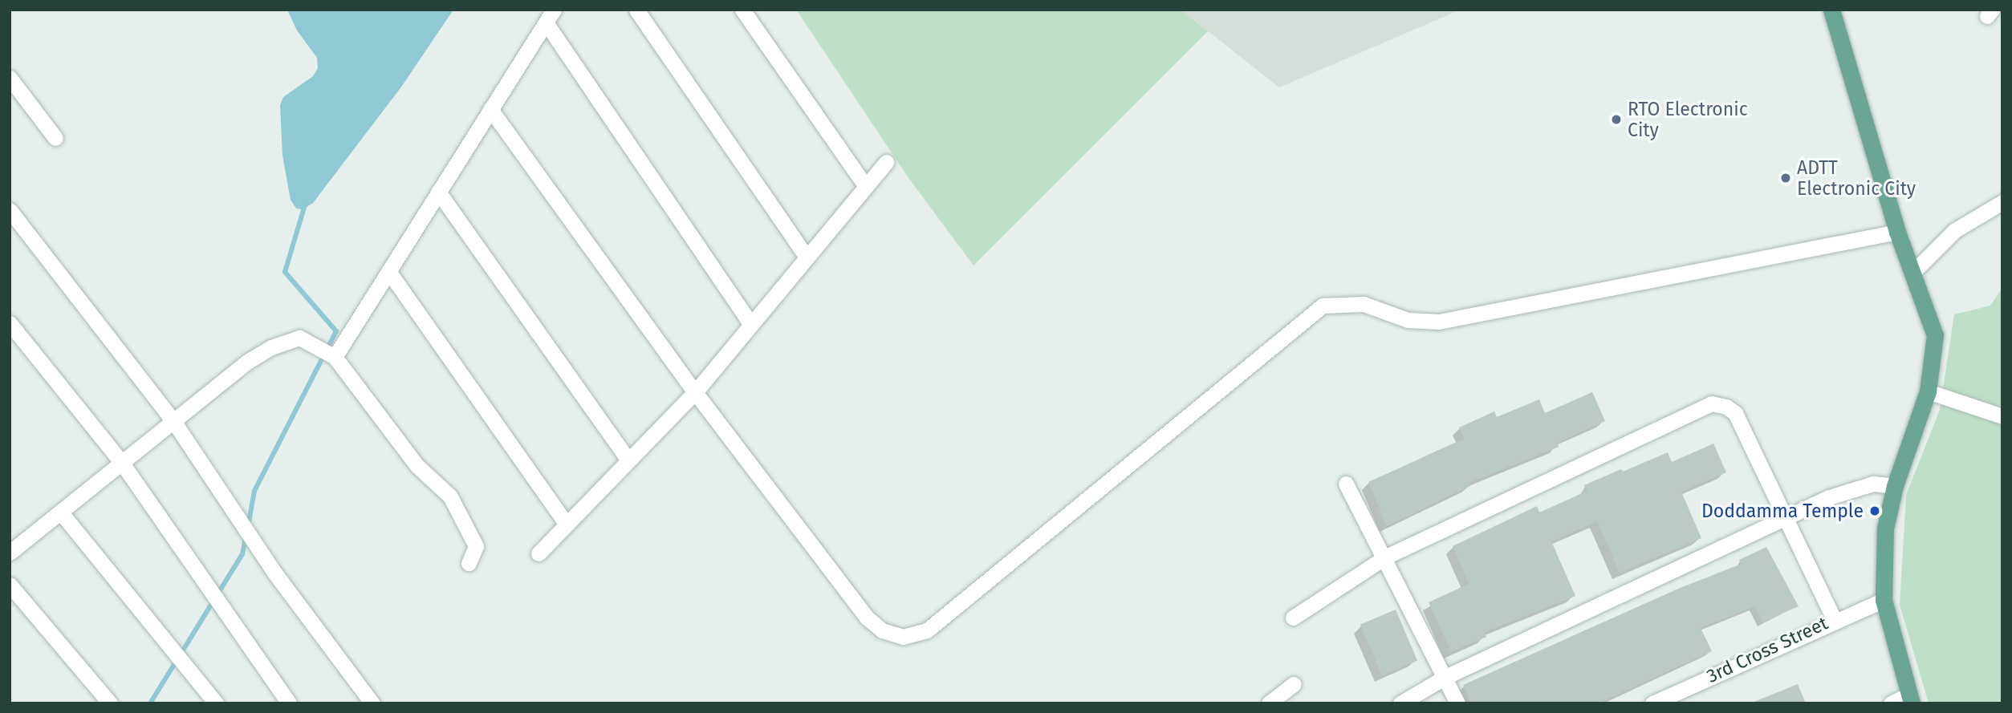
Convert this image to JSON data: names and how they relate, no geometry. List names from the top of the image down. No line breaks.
{"streets":{"street":["3rd Cross Street"]},"places":["RTO Electronic City","ADTT Electronic City","Doddamma Temple"]}
